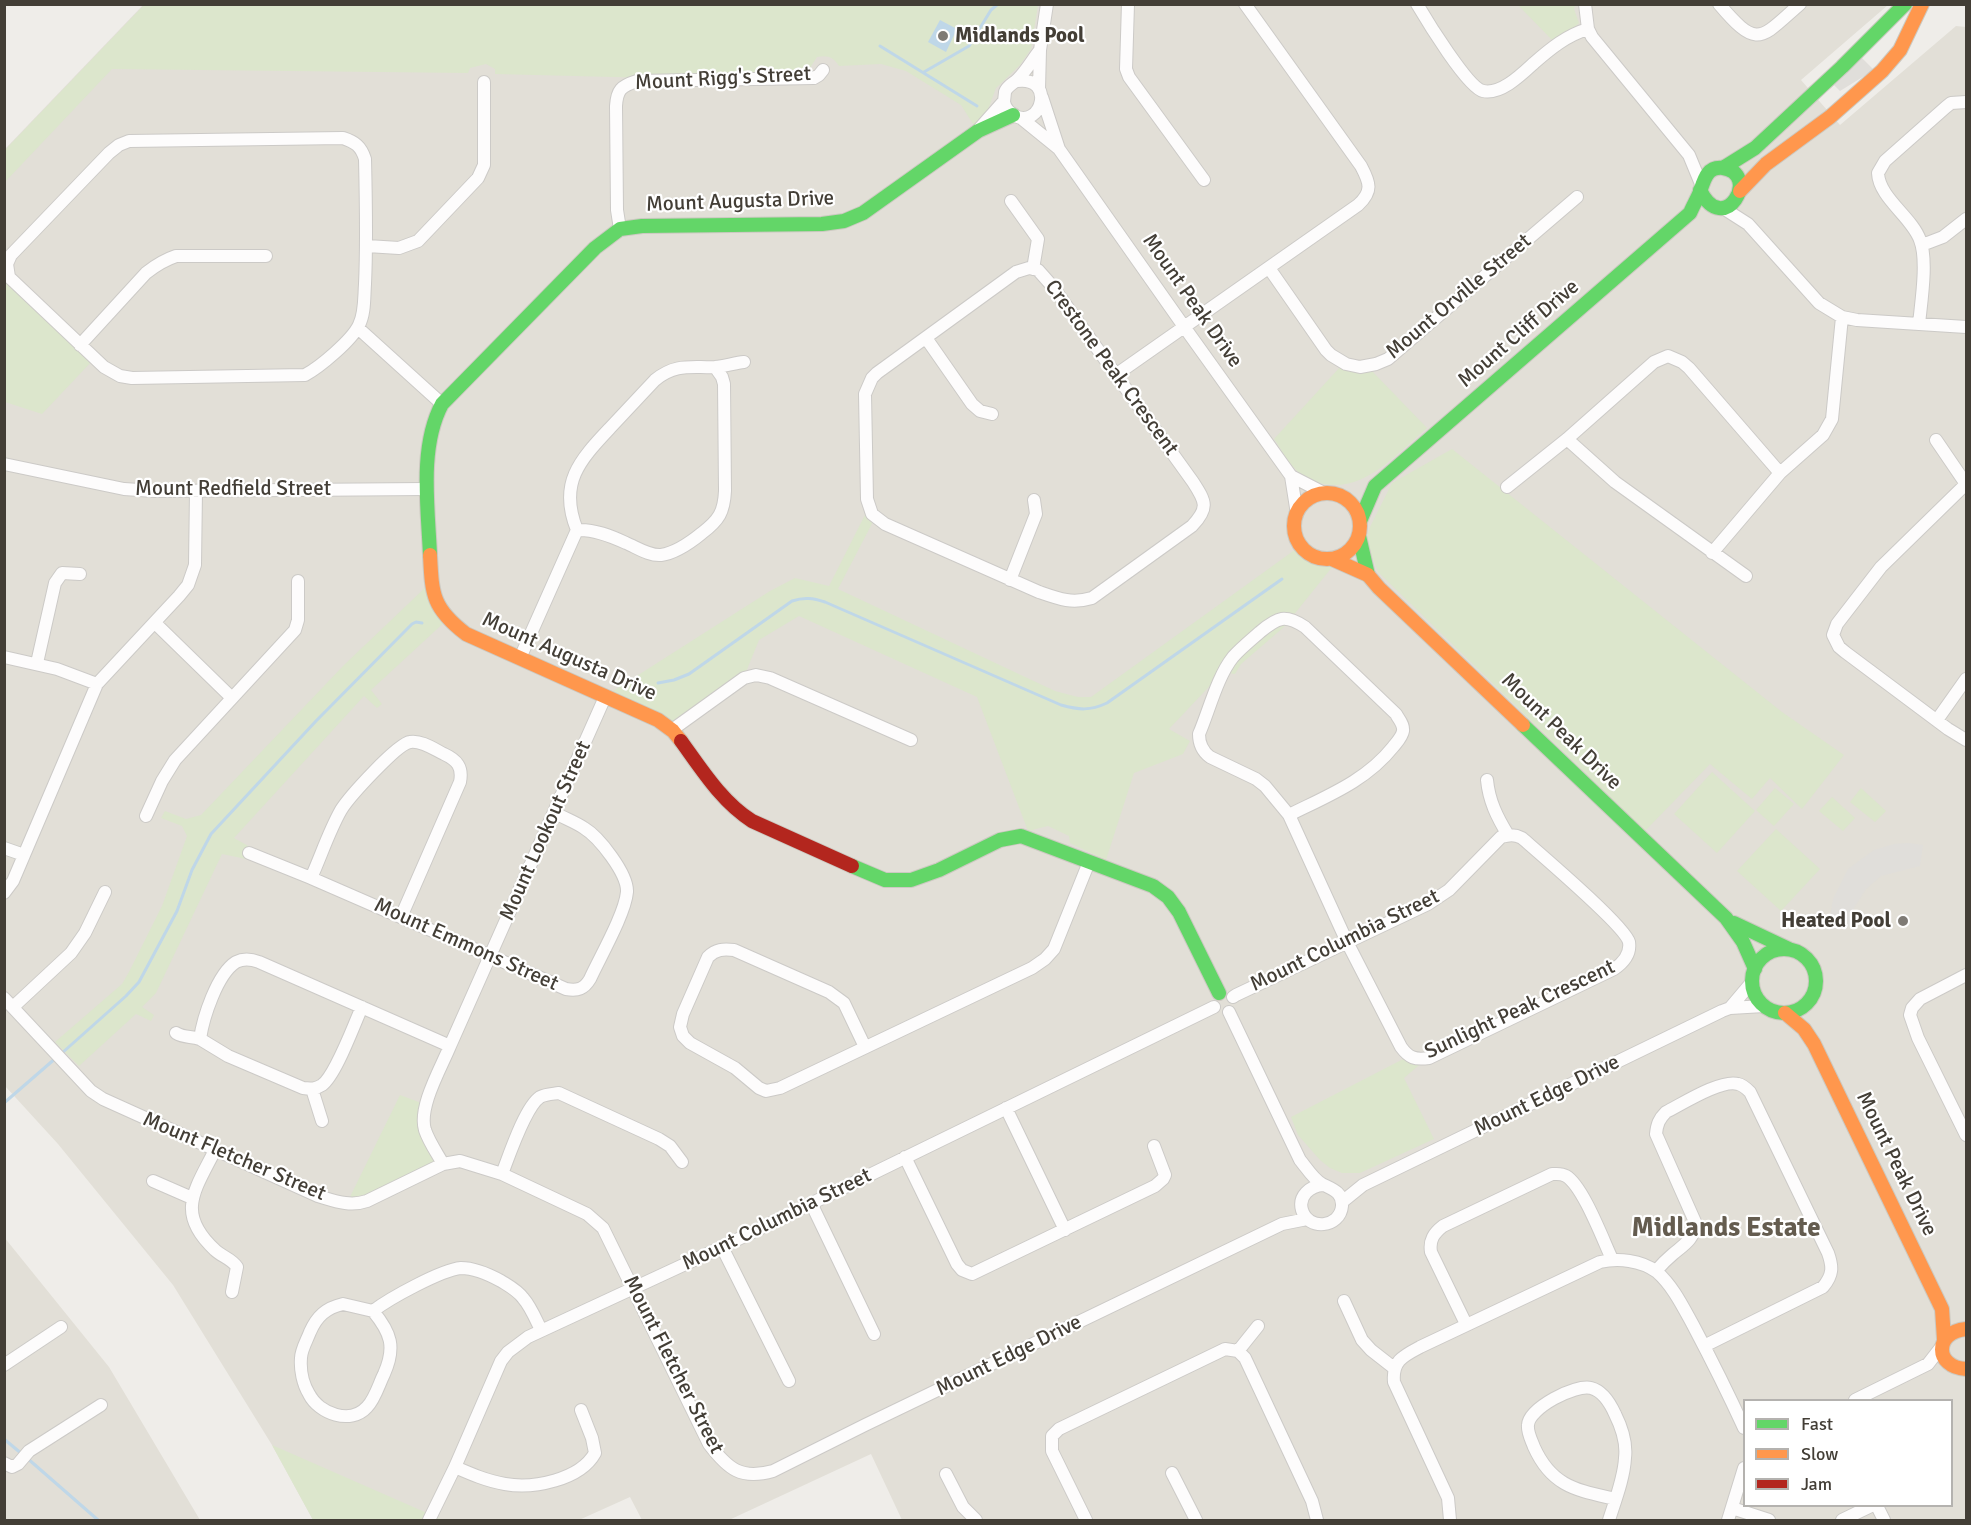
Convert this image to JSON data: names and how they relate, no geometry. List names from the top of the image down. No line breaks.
{"streets":{"street":["Mount Rigg's Street","Mount Augusta Drive","Mount Orville Street","Mount Peak Drive","Mount Cliff Drive","Crestone Peak Crescent","Mount Redfield Street","Mount Lookout Street","Mount Columbia Street","Mount Emmons Street","Sunlight Peak Crescent","Mount Edge Drive","Mount Fletcher Street"]},"crossings":[["Mount Rigg's Street","Mount Augusta Drive"],["Mount Augusta Drive","Mount Peak Drive"],["Mount Augusta Drive","Mount Redfield Street"],["Mount Augusta Drive","Mount Lookout Street"],["Mount Augusta Drive","Mount Columbia Street"],["Mount Peak Drive","Mount Cliff Drive"],["Mount Peak Drive","Mount Edge Drive"],["Mount Lookout Street","Mount Emmons Street"],["Mount Lookout Street","Mount Fletcher Street"],["Mount Columbia Street","Sunlight Peak Crescent"],["Mount Columbia Street","Mount Fletcher Street"],["Mount Edge Drive","Mount Fletcher Street"]],"districts":["Midlands Estate"],"places":["Midlands Pool","Heated Pool"],"legend":["Fast","Slow","Jam"]}
